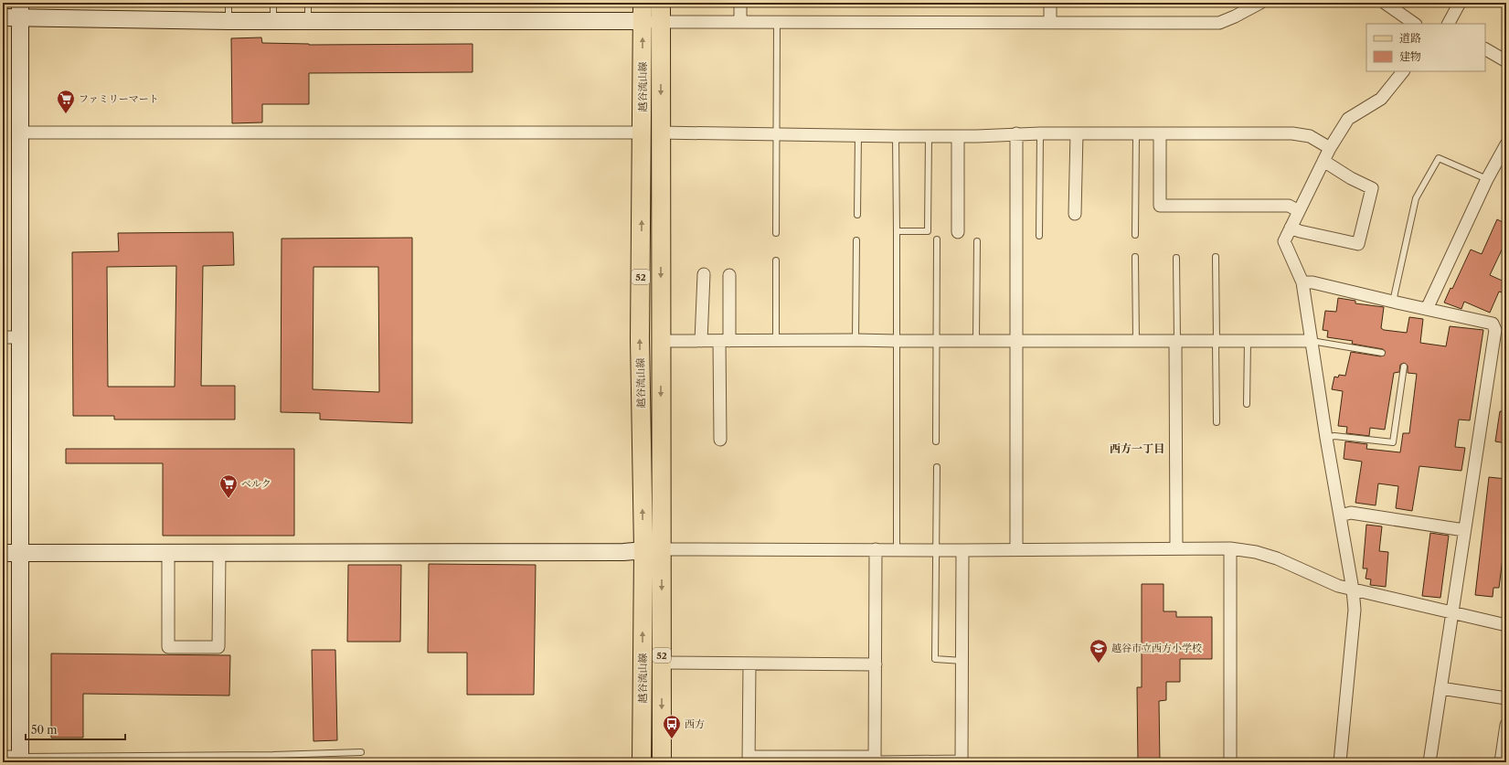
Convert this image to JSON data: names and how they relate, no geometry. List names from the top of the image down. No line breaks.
{"streets":{"main road":["越谷流山線","52"]},"districts":["西方一丁目"],"places":{"supermarket":["ファミリーマート","ベルク"],"school or university":["越谷市立西方小学校"],"bus stop":["西方"]},"legend":["道路","建物"],"scale_bar":"50 m"}
